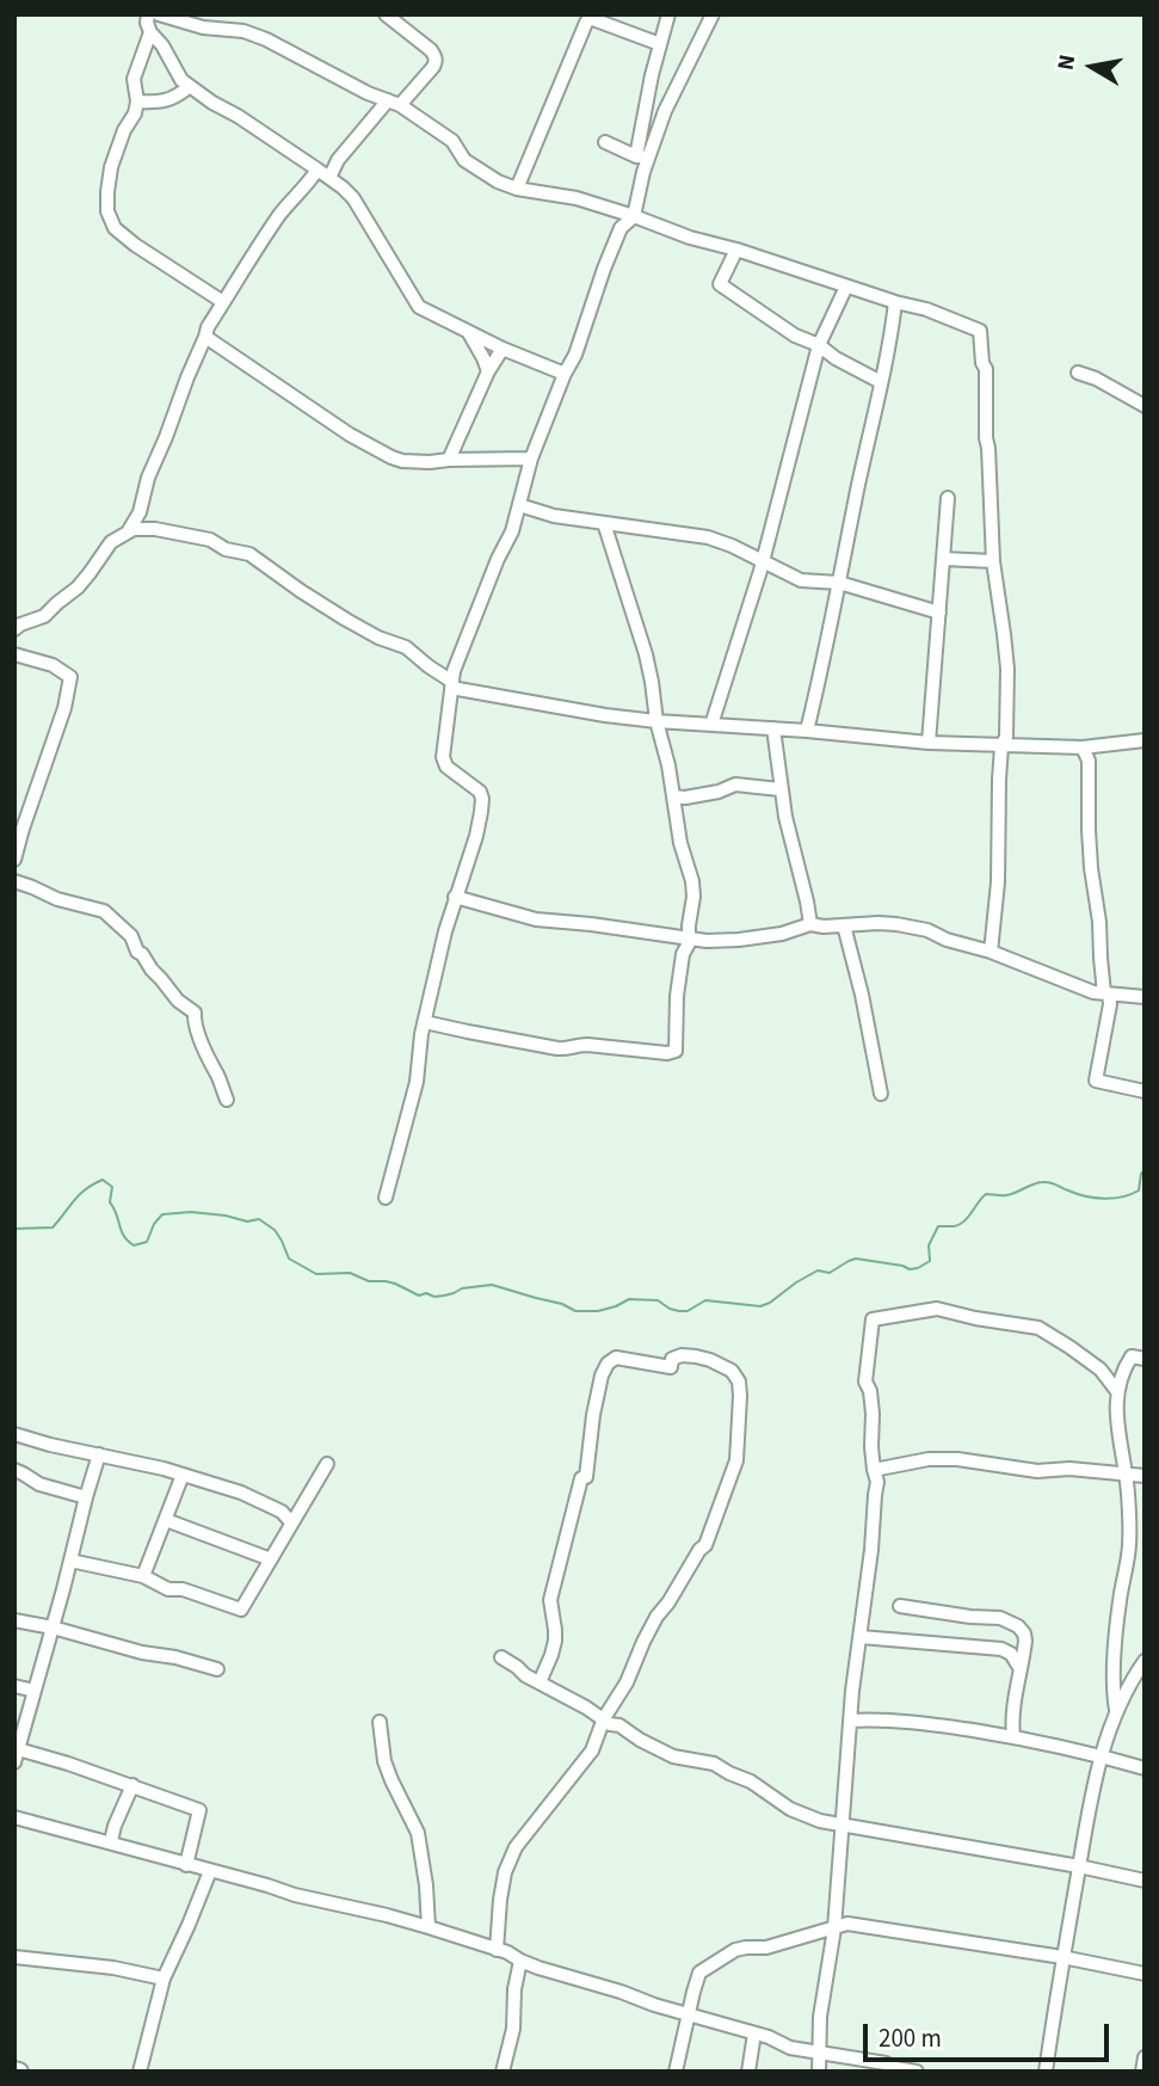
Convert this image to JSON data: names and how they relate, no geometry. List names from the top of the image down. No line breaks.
{"scale_bar":"200 m","north":"left"}
